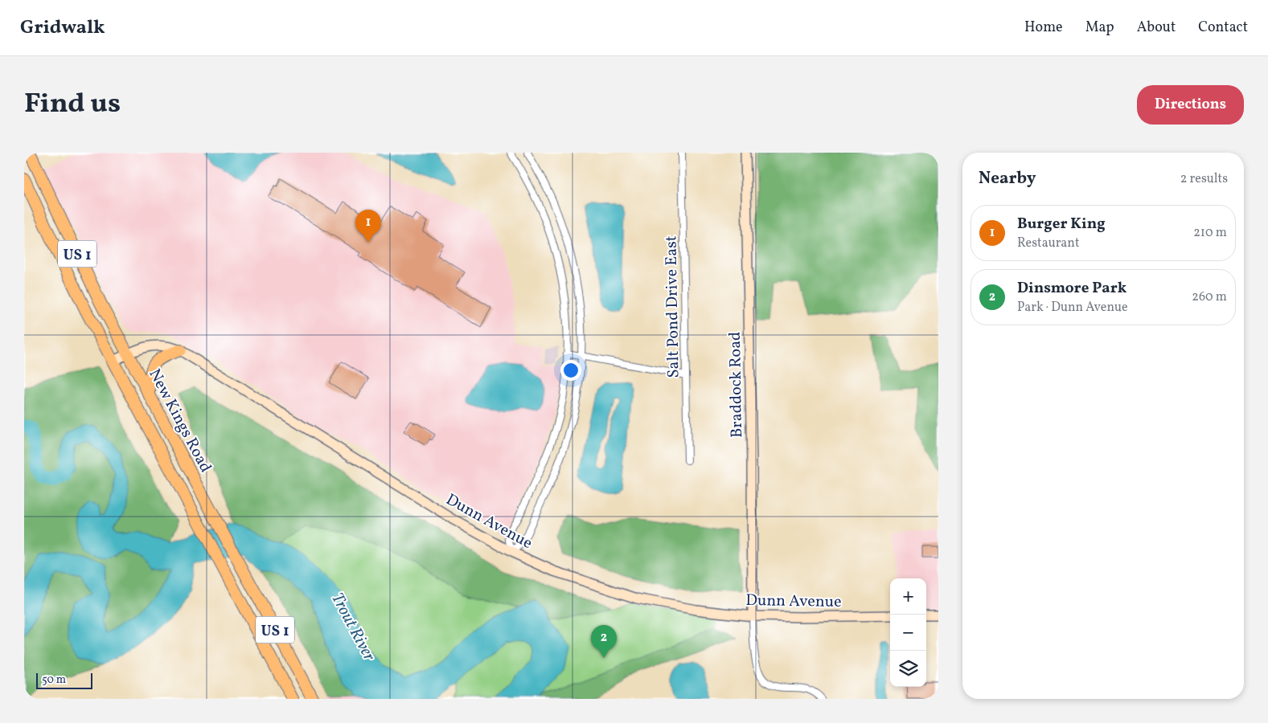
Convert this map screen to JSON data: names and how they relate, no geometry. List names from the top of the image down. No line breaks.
{"streets":{"highway":["US 1","New Kings Road"],"main road":["Braddock Road","Dunn Avenue"],"street":["Salt Pond Drive East"]},"crossings":[["Braddock Road","Dunn Avenue"],["New Kings Road","Dunn Avenue"]],"water":["Trout River"],"scale_bar":"50 m","page":{"header":"Gridwalk","nav":["Home","Map","About","Contact"],"title":"Find us","buttons":"Directions","heading":["Nearby","2 results"],"list":[{"mark":"1","name":"Burger King","note":"Restaurant","value":"210 m"},{"mark":"2","name":"Dinsmore Park","note":"Park · Dunn Avenue","value":"260 m"}],"pins":["1","2"],"map_buttons":["+","−"],"scale":"50 m"}}
